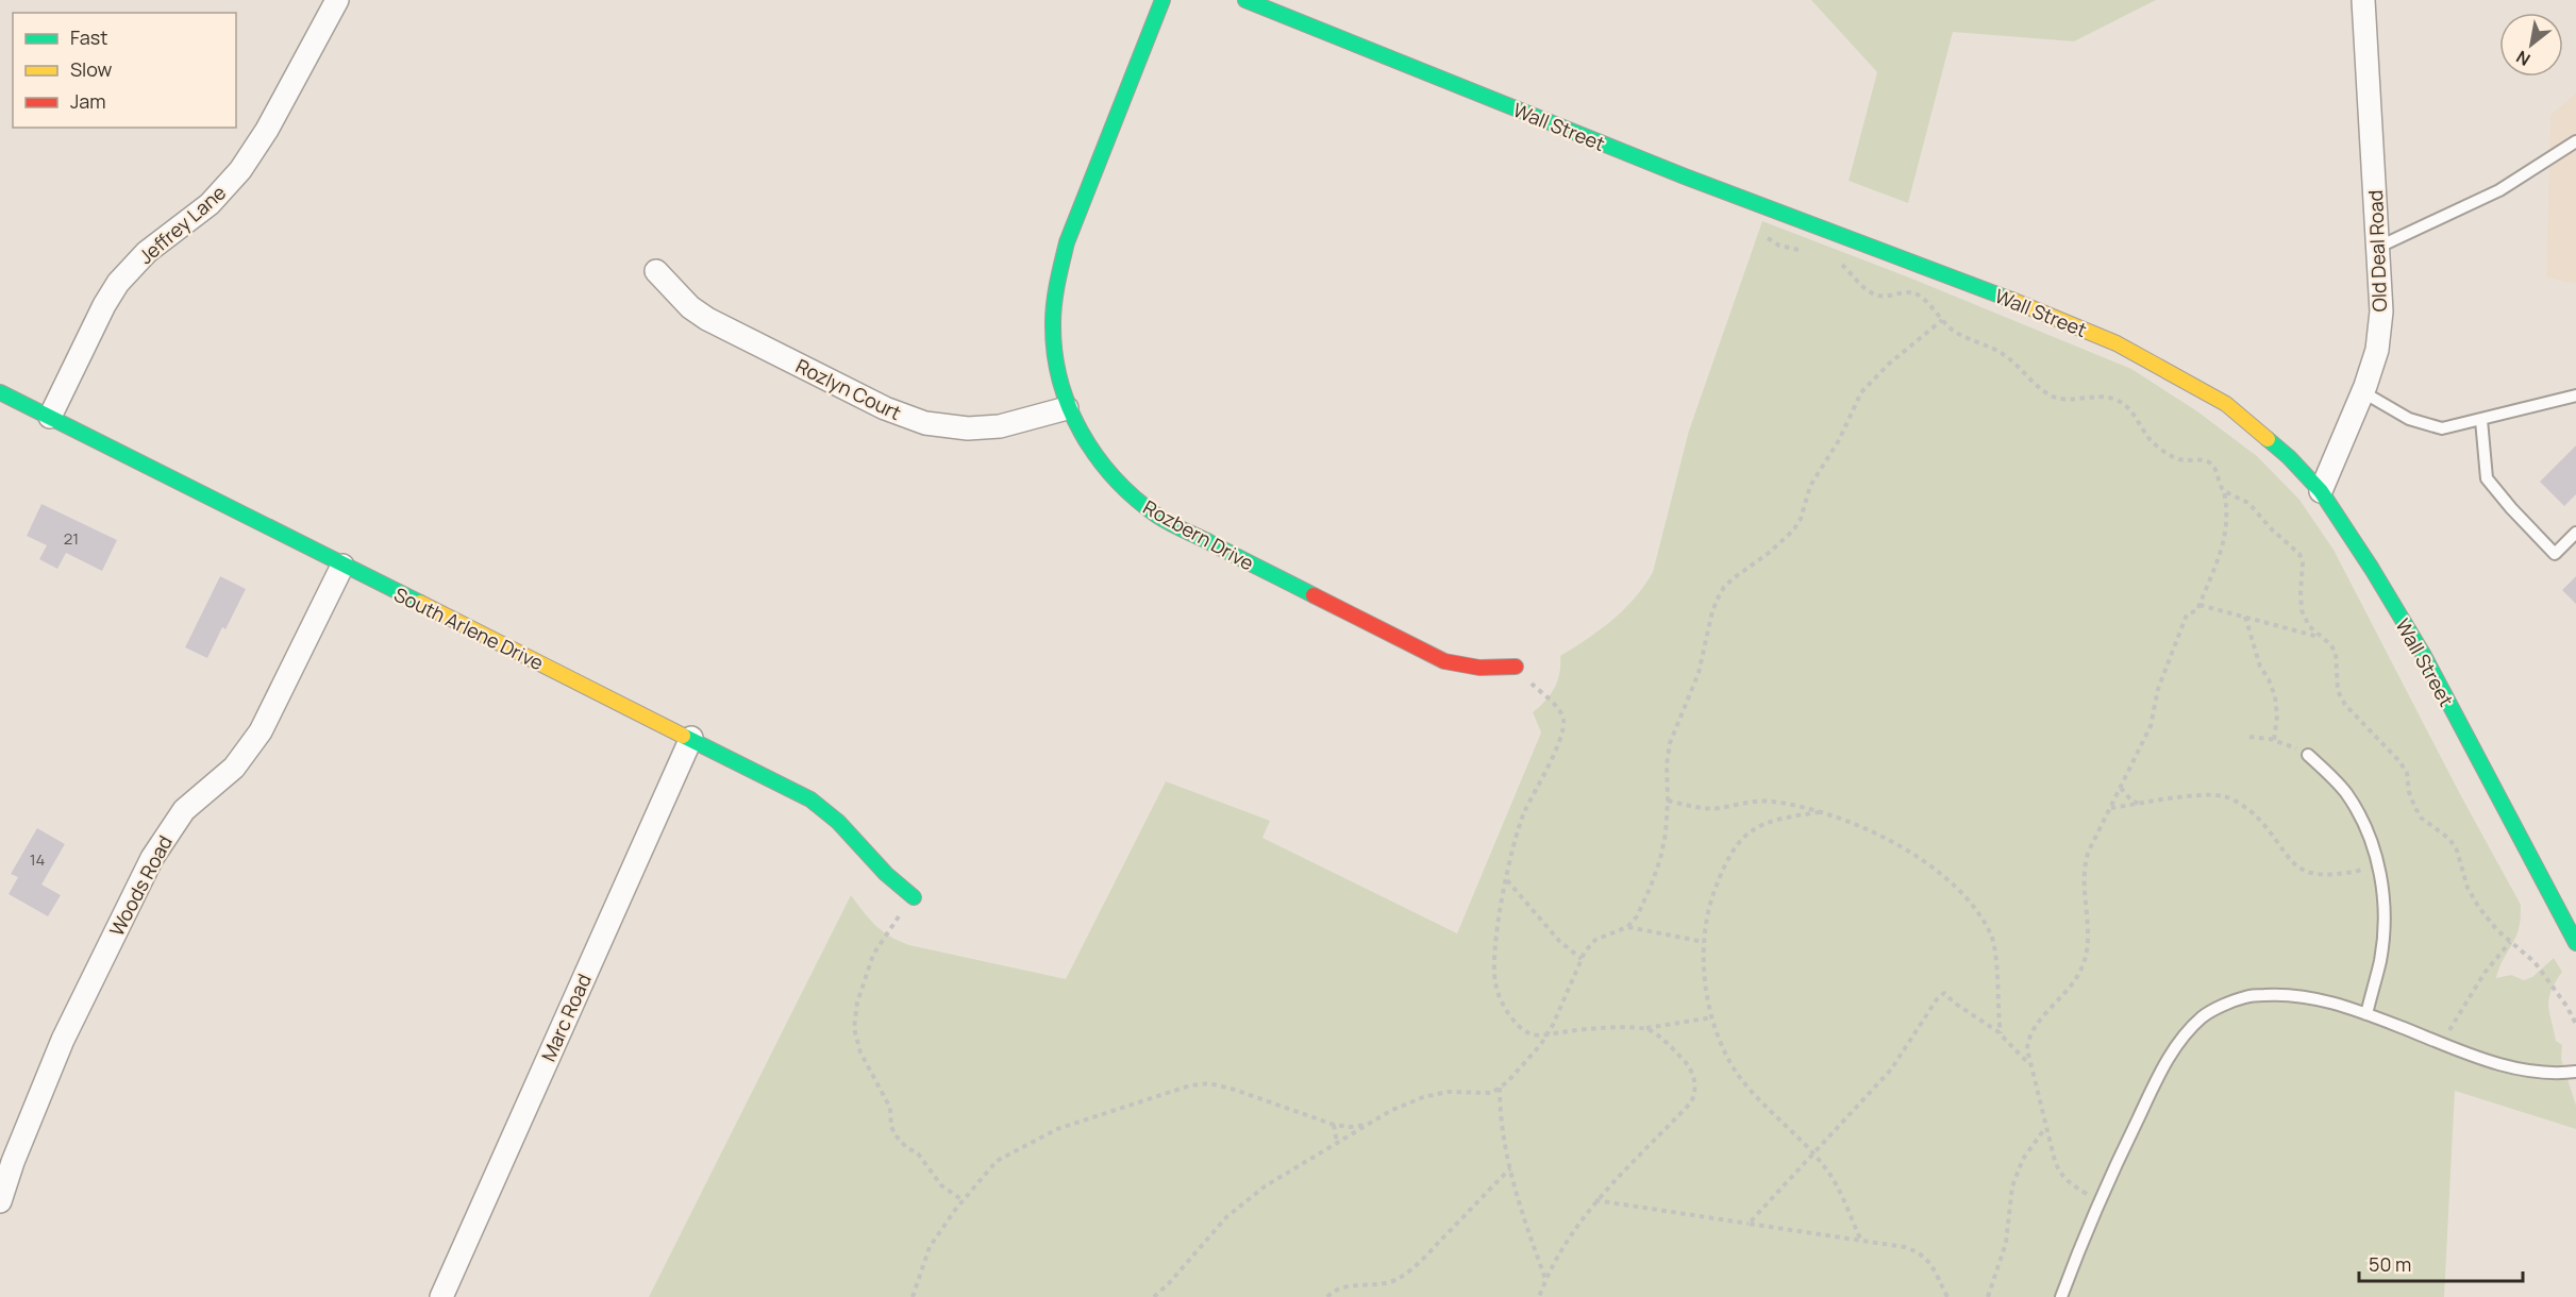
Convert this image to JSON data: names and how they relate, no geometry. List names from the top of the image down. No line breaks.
{"streets":{"street":["Wall Street","Jeffrey Lane","Old Deal Road","Rozlyn Court","Rozbern Drive","South Arlene Drive","Woods Road","Marc Road"]},"crossings":[["Wall Street","Old Deal Road"],["Jeffrey Lane","South Arlene Drive"],["Rozlyn Court","Rozbern Drive"],["South Arlene Drive","Woods Road"],["South Arlene Drive","Marc Road"]],"house_numbers":["21","14"],"legend":["Fast","Slow","Jam"],"scale_bar":"50 m","north":"bottom left"}
